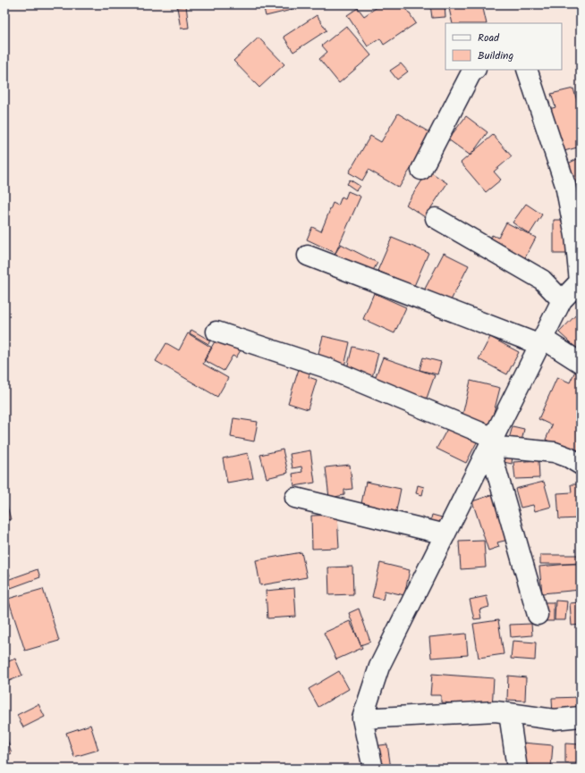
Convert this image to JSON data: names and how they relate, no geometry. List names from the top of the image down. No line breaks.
{"legend":["Road","Building"]}
